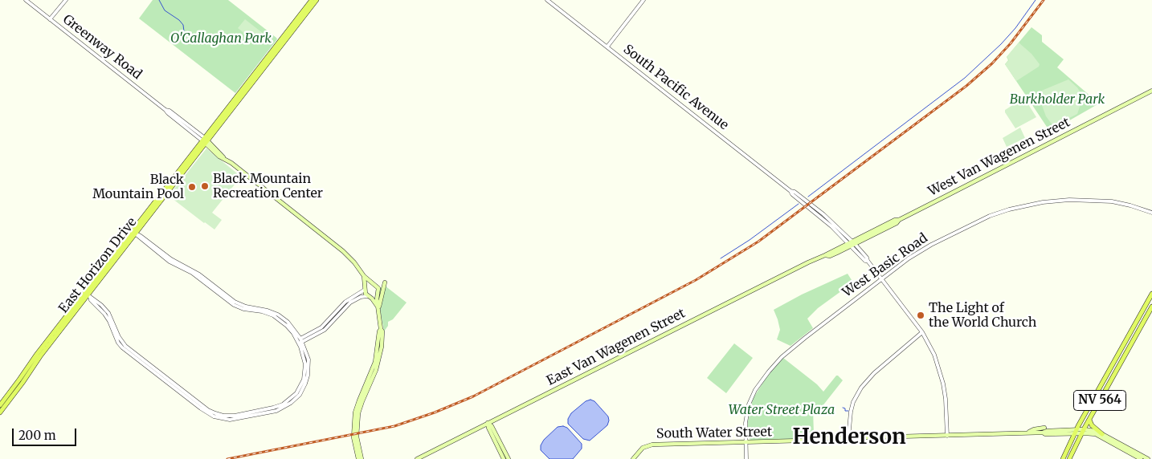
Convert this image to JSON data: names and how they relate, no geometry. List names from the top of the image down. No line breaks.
{"streets":{"main road":["Greenway Road","West Van Wagenen Street","East Horizon Drive","East Van Wagenen Street","NV 564","South Water Street"],"street":["South Pacific Avenue","West Basic Road"]},"crossings":[["Greenway Road","East Horizon Drive"],["South Pacific Avenue","West Van Wagenen Street"],["South Pacific Avenue","West Basic Road"],["South Pacific Avenue","East Van Wagenen Street"],["South Pacific Avenue","South Water Street"],["West Van Wagenen Street","East Van Wagenen Street"],["West Basic Road","South Water Street"],["NV 564","South Water Street"]],"districts":["Henderson"],"parks":["O'Callaghan Park","Burkholder Park","Water Street Plaza"],"places":["Black Mountain Recreation Center","Black Mountain Pool","The Light of the World Church"],"scale_bar":"200 m"}
